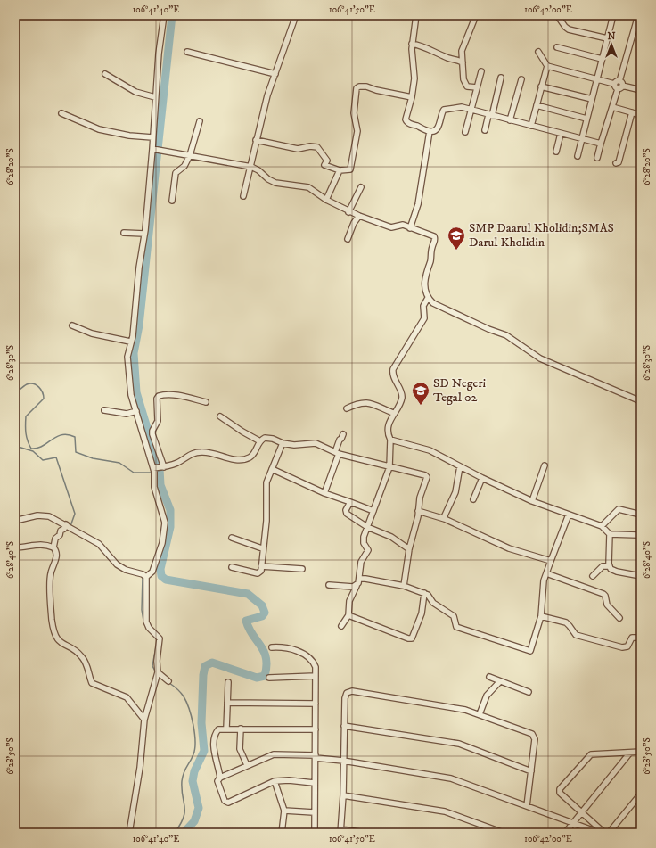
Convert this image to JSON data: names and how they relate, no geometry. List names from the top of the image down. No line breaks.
{"places":{"school or university":["SMP Daarul Kholidin;SMAS Darul Kholidin","SD Negeri Tegal 02"]},"north":"top","coordinates":["106°41'40\"E","106°41'50\"E","106°42'00\"E","6°28'20\"S","6°28'30\"S","6°28'40\"S","6°28'50\"S"]}
